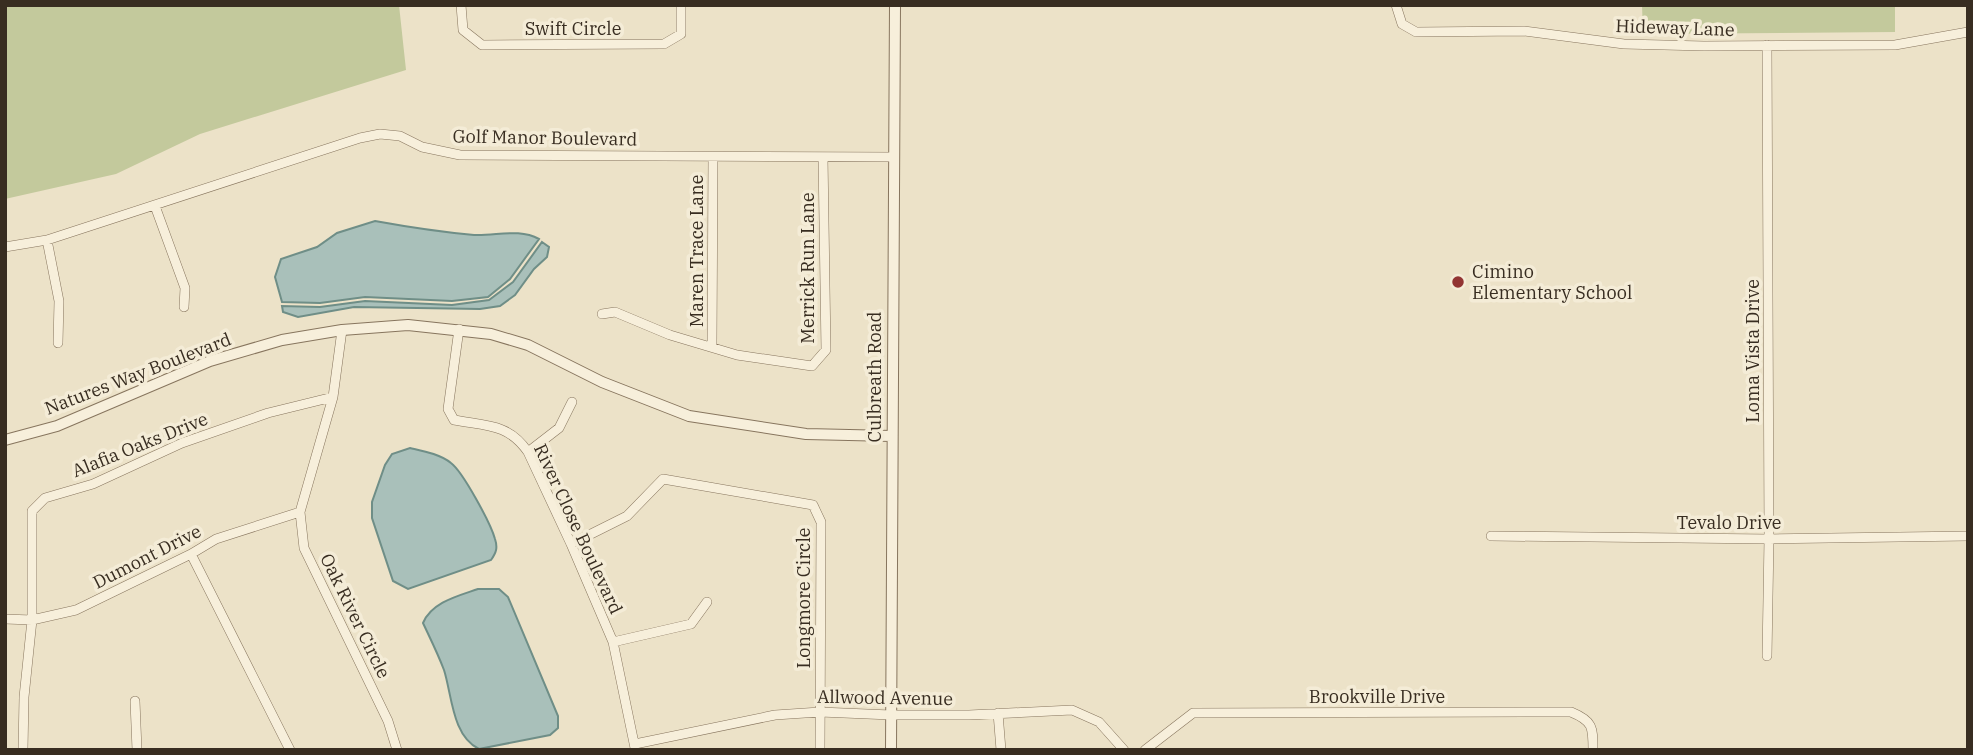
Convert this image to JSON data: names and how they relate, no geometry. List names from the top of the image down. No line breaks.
{"streets":{"street":["Hideway Lane","Swift Circle","Golf Manor Boulevard","Maren Trace Lane","Merrick Run Lane","Loma Vista Drive","Natures Way Boulevard","Culbreath Road","Alafia Oaks Drive","Tevalo Drive","River Close Boulevard","Dumont Drive","Longmore Circle","Oak River Circle","Brookville Drive","Allwood Avenue"]},"crossings":[["Hideway Lane","Loma Vista Drive"],["Golf Manor Boulevard","Maren Trace Lane"],["Golf Manor Boulevard","Merrick Run Lane"],["Golf Manor Boulevard","Culbreath Road"],["Maren Trace Lane","Merrick Run Lane"],["Loma Vista Drive","Tevalo Drive"],["Natures Way Boulevard","Culbreath Road"],["Natures Way Boulevard","River Close Boulevard"],["Natures Way Boulevard","Oak River Circle"],["Culbreath Road","Allwood Avenue"],["Alafia Oaks Drive","Dumont Drive"],["Alafia Oaks Drive","Oak River Circle"],["River Close Boulevard","Longmore Circle"],["River Close Boulevard","Allwood Avenue"],["Dumont Drive","Oak River Circle"],["Longmore Circle","Allwood Avenue"]],"places":["Cimino Elementary School"]}
